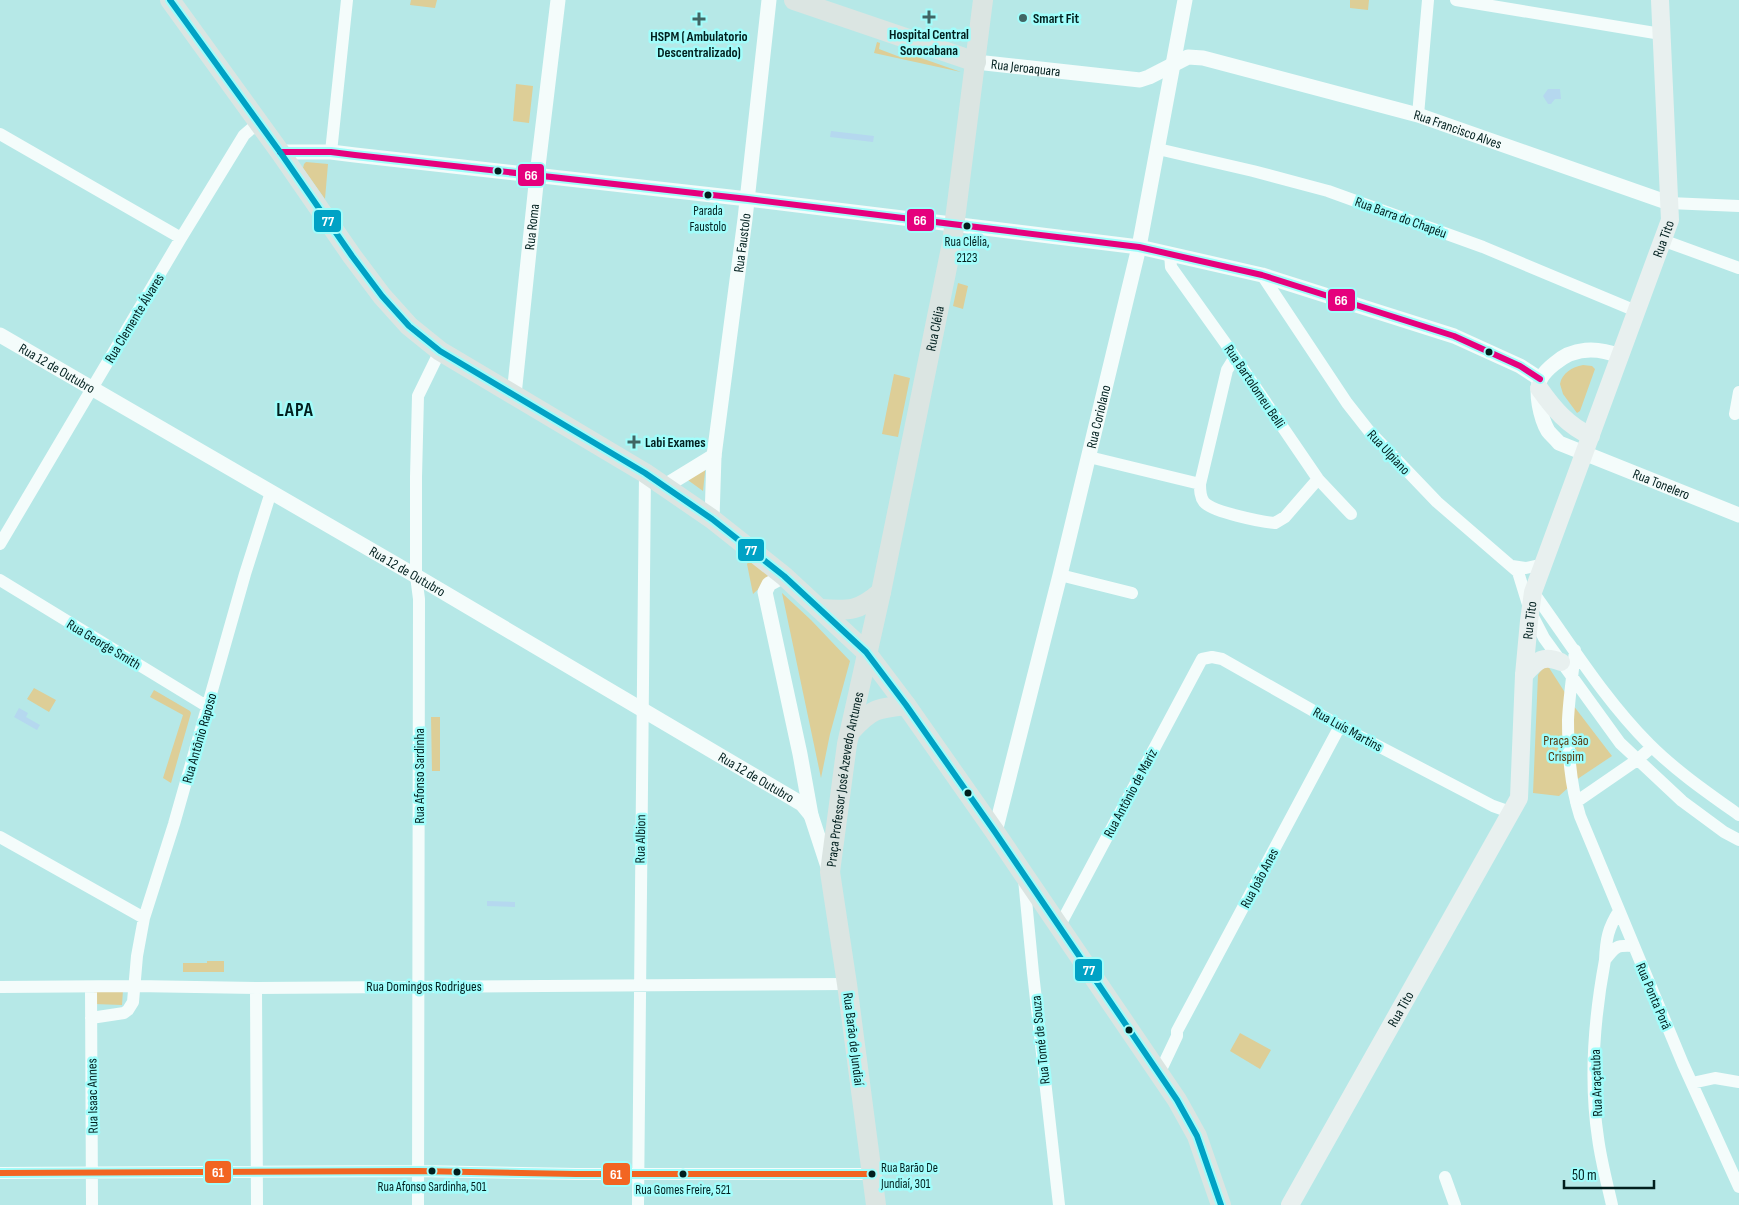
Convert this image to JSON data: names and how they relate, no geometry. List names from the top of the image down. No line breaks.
{"streets":{"main road":["Rua Jeroaquara","Rua Tito","Rua Clélia","Praça Professor José Azevedo Antunes","Rua Barão de Jundiaí"],"street":["Rua Francisco Alves","Rua Barra do Chapéu","Rua Roma","Rua Faustolo","Rua Clemente Álvares","Rua 12 de Outubro","Rua Bartolomeu Belli","Rua Coriolano","Rua Ulpiano","Rua Tonelero","Rua George Smith","Rua Luís Martins","Rua Antônio Raposo","Rua Afonso Sardinha","Rua Antônio de Mariz","Rua Albion","Rua João Anes","Rua Domingos Rodrigues","Rua Ponta Porã","Rua Tomé de Souza","Rua Araçatuba","Rua Isaac Annes"]},"crossings":[["Rua Jeroaquara","Rua Francisco Alves"],["Rua Jeroaquara","Rua Clélia"],["Rua Jeroaquara","Rua Coriolano"],["Rua Francisco Alves","Rua Tito"],["Rua Francisco Alves","Rua Coriolano"],["Rua Barra do Chapéu","Rua Tito"],["Rua Barra do Chapéu","Rua Coriolano"],["Rua Tito","Rua Ulpiano"],["Rua Tito","Rua Tonelero"],["Rua Tito","Rua Luís Martins"],["Rua Clemente Álvares","Rua 12 de Outubro"],["Rua Clélia","Praça Professor José Azevedo Antunes"],["Rua 12 de Outubro","Rua Antônio Raposo"],["Rua 12 de Outubro","Rua Afonso Sardinha"],["Rua 12 de Outubro","Praça Professor José Azevedo Antunes"],["Rua 12 de Outubro","Rua Albion"],["Rua George Smith","Rua Antônio Raposo"],["Rua Luís Martins","Rua Antônio de Mariz"],["Rua Luís Martins","Rua João Anes"],["Rua Antônio Raposo","Rua Domingos Rodrigues"],["Rua Antônio Raposo","Rua Isaac Annes"],["Rua Afonso Sardinha","Rua Domingos Rodrigues"],["Praça Professor José Azevedo Antunes","Rua Barão de Jundiaí"],["Rua Albion","Rua Domingos Rodrigues"],["Rua Domingos Rodrigues","Rua Barão de Jundiaí"],["Rua Domingos Rodrigues","Rua Isaac Annes"],["Rua Ponta Porã","Rua Araçatuba"]],"districts":["LAPA"],"parks":["Praça São Crispim"],"places":{"health":["Hospital Central Sorocabana","HSPM ( Ambulatorio Descentralizado)","Labi Exames"],"other":["Smart Fit","Parada Faustolo","Rua Clélia, 2123","Rua Afonso Sardinha, 501","Rua Gomes Freire, 521","Rua Barão De Jundiaí, 301"]},"lines":["transit line 77","transit line 66","transit line 61"],"scale_bar":"50 m"}
